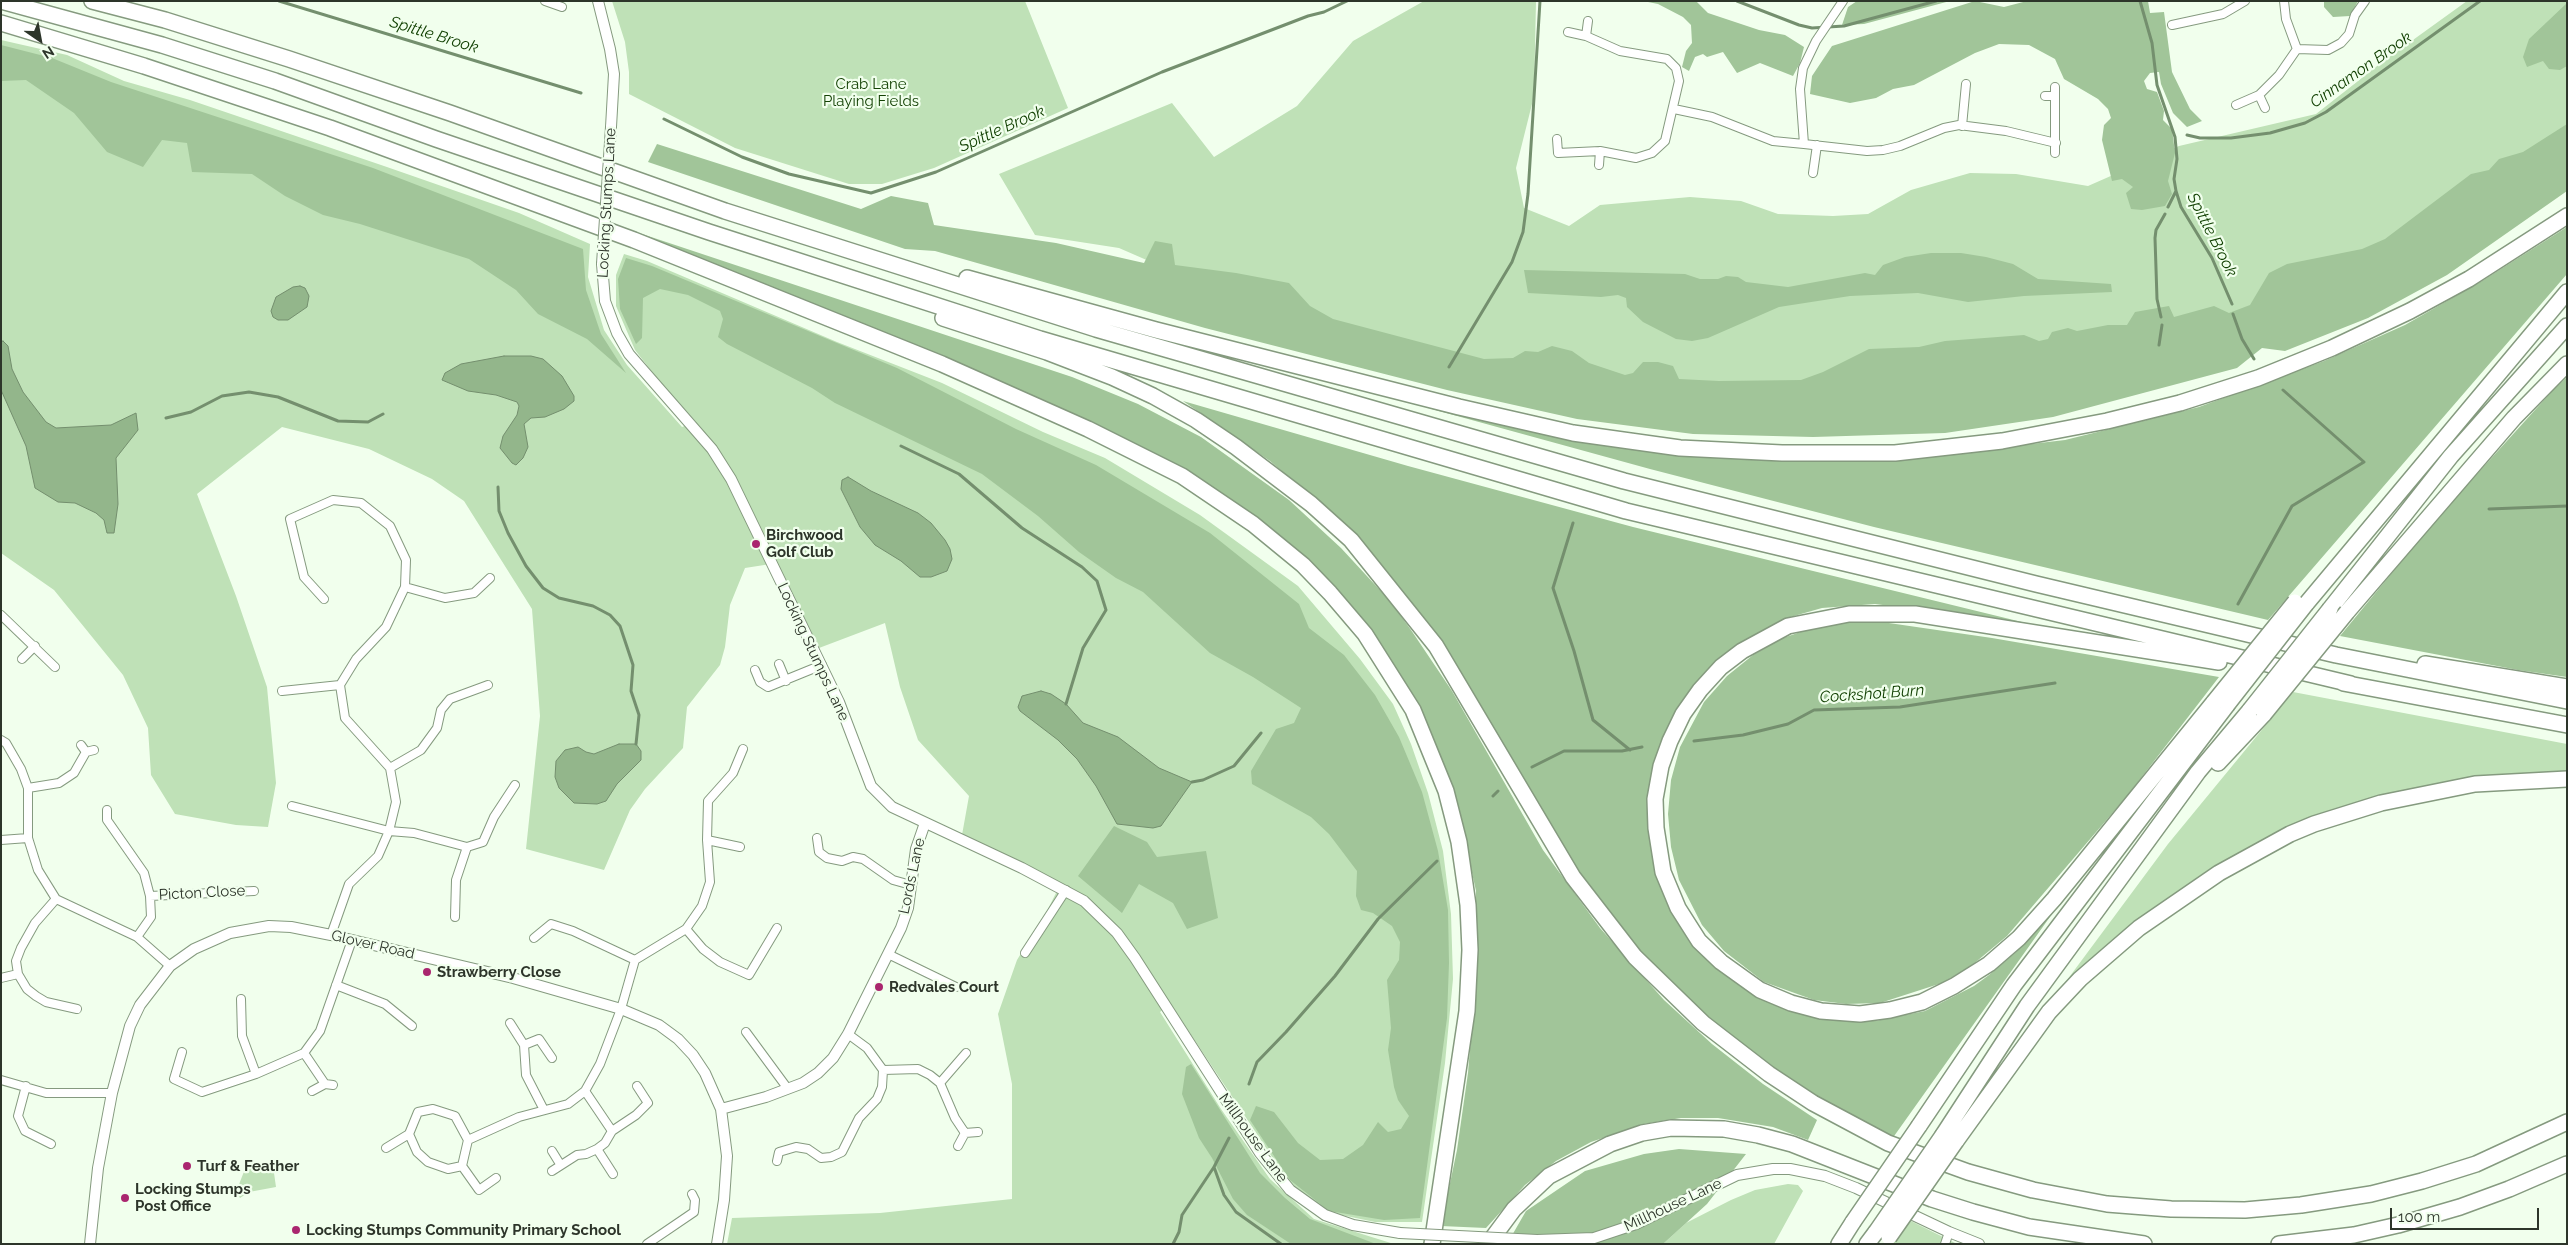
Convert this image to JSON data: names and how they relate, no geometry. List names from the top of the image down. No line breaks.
{"streets":{"street":["Locking Stumps Lane","Lords Lane","Picton Close","Glover Road","Millhouse Lane"]},"crossings":[["Locking Stumps Lane","Lords Lane"],["Locking Stumps Lane","Millhouse Lane"],["Lords Lane","Glover Road"]],"water":["Spittle Brook","Cinnamon Brook","Cockshot Burn"],"parks":["Crab Lane Playing Fields"],"places":["Birchwood Golf Club","Strawberry Close","Redvales Court","Turf & Feather","Locking Stumps Post Office","Locking Stumps Community Primary School"],"scale_bar":"100 m","north":"bottom right"}
